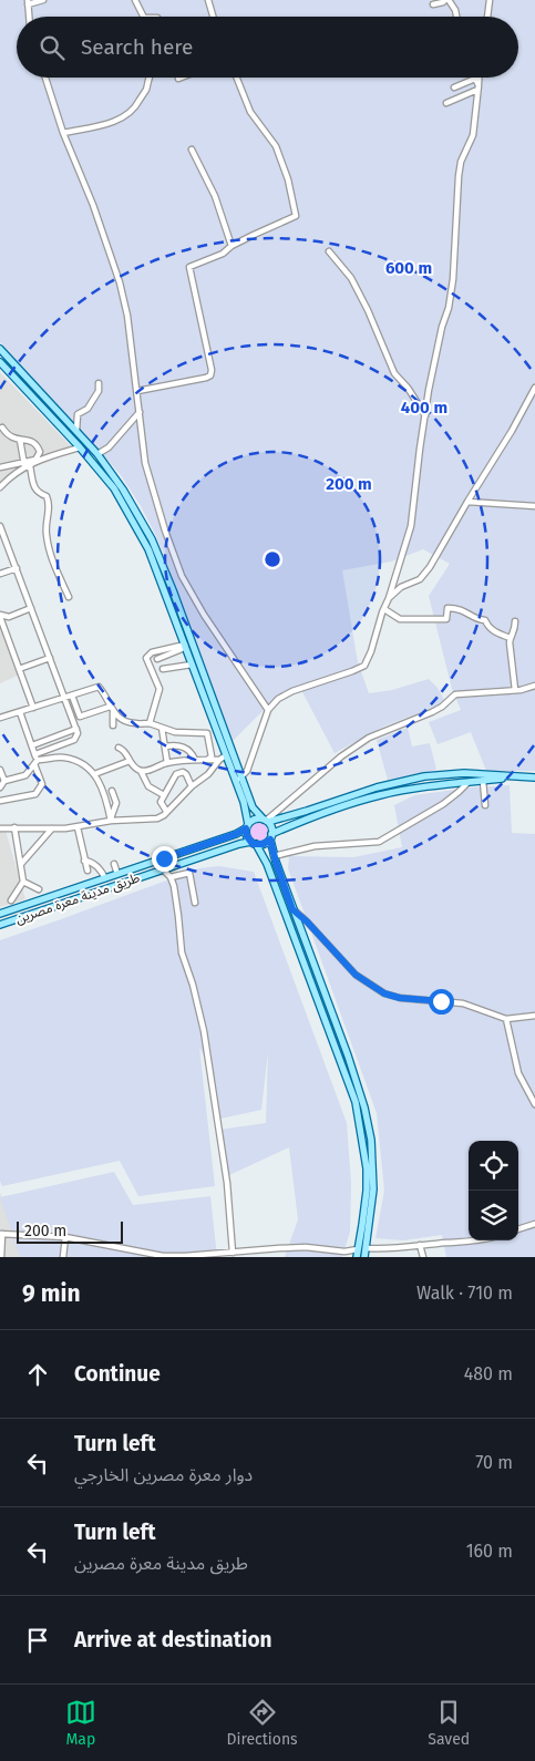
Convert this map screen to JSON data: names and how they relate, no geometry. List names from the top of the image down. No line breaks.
{"streets":{"main road":["طريق مدينة معرة مصرين"]},"scale_bar":"200 m","page":{"search":"Search here","scale":"200 m","heading":["9 min","Walk · 710 m"],"list":[["Continue","480 m"],["Turn left","دوار معرة مصرين الخارجي","70 m"],["Turn left","طريق مدينة معرة مصرين","160 m"],"Arrive at destination"],"nav":["Map","Directions","Saved"]},"rings":["600 m","400 m","200 m"]}
